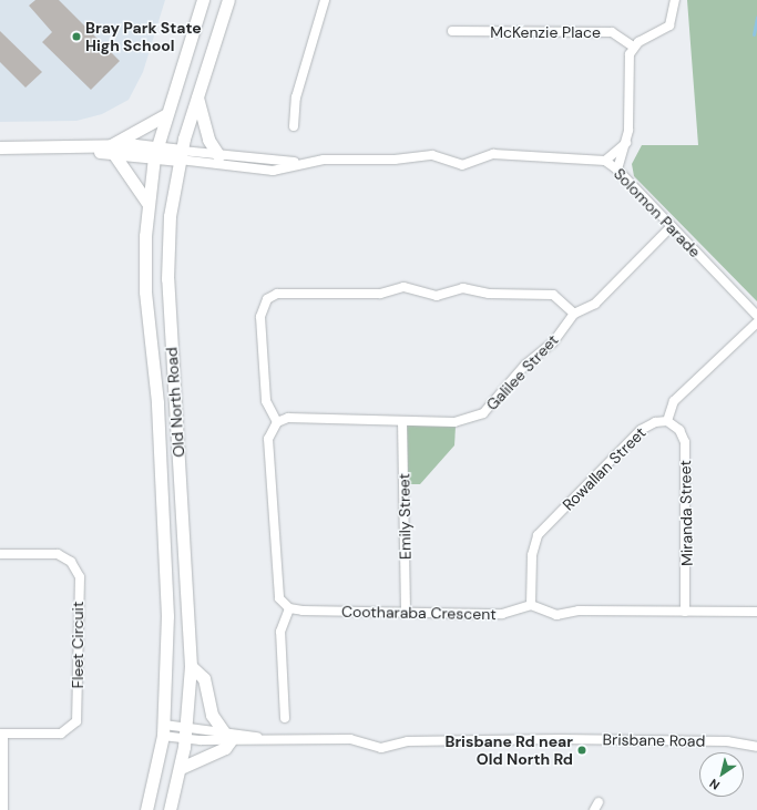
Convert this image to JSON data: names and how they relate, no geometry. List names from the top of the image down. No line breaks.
{"streets":{"main road":["Old North Road"],"street":["McKenzie Place","Solomon Parade","Galilee Street","Rowallan Street","Miranda Street","Emily Street","Cootharaba Crescent","Fleet Circuit","Brisbane Road"]},"crossings":[["Solomon Parade","Galilee Street"],["Solomon Parade","Old North Road"],["Galilee Street","Emily Street"],["Old North Road","Brisbane Road"],["Rowallan Street","Miranda Street"],["Rowallan Street","Cootharaba Crescent"],["Emily Street","Cootharaba Crescent"]],"places":["Bray Park State High School","Brisbane Rd near Old North Rd"],"north":"bottom left"}
